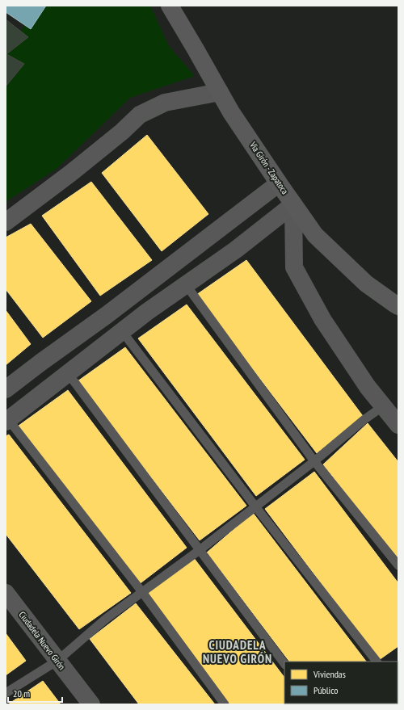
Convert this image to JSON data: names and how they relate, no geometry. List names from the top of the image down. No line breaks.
{"streets":{"main road":["Vía Girón - Zapatoca"],"street":["Ciudadela Nuevo Girón"]},"districts":["CIUDADELA NUEVO GIRÓN"],"legend":["Viviendas","Público"],"scale_bar":"20 m"}
